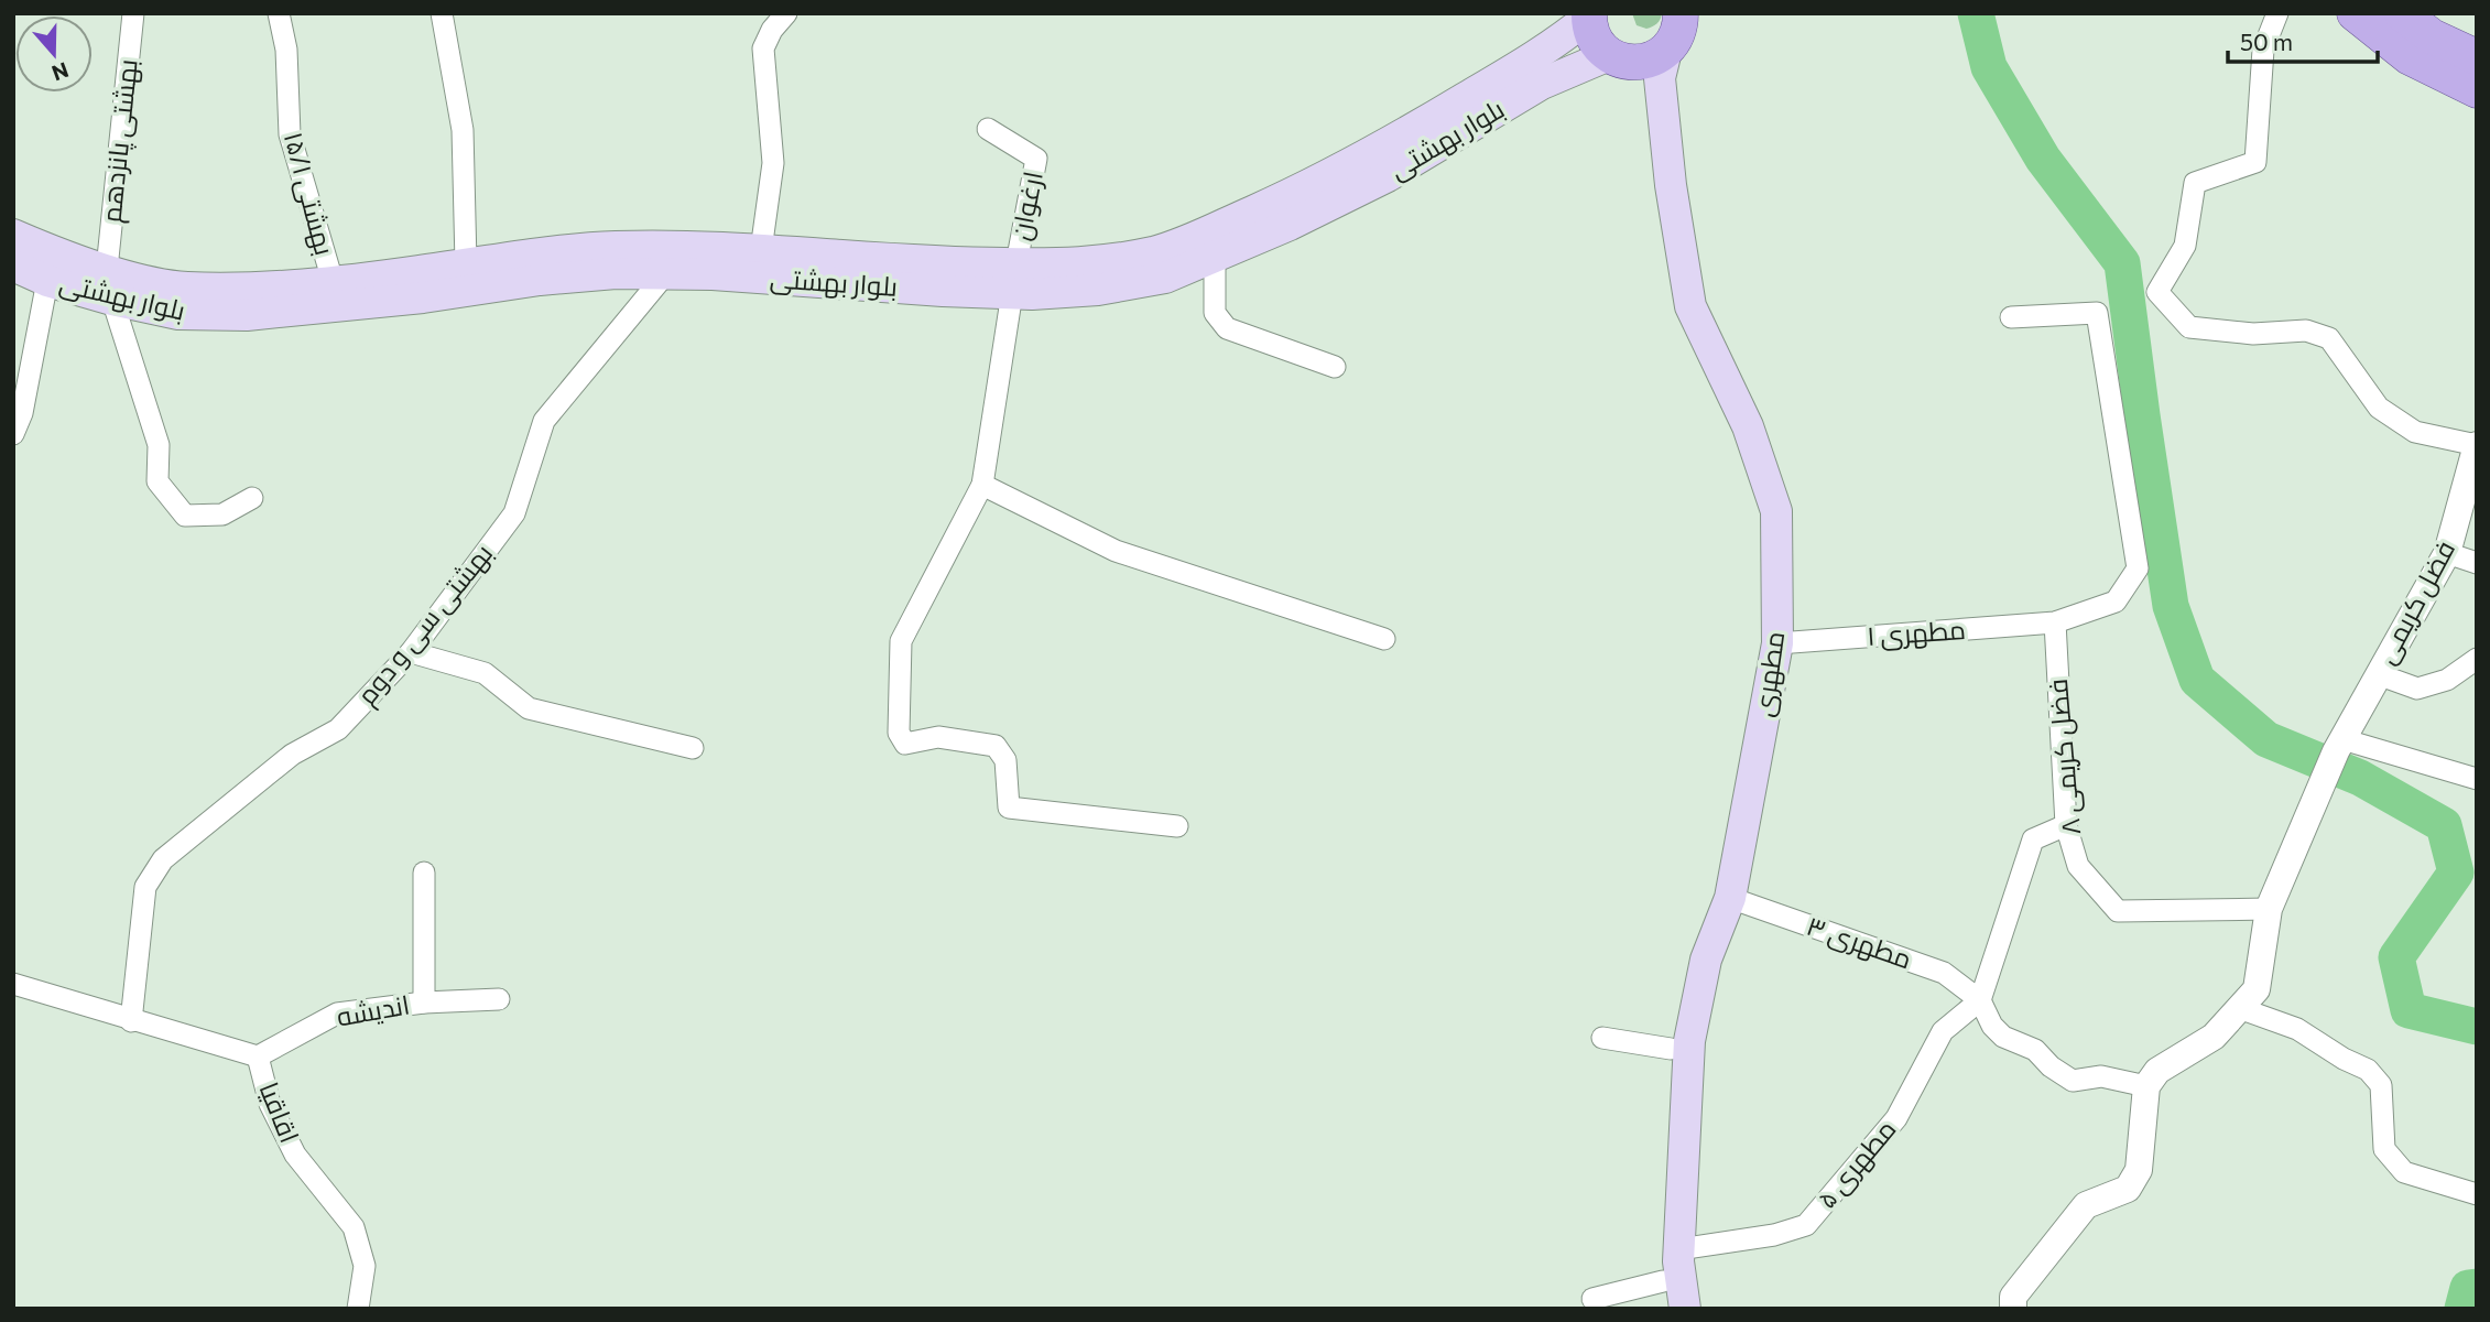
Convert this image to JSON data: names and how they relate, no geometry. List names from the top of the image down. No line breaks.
{"streets":{"main road":["بلوار بهشتی","مطهری"],"street":["بهشتی پانزدهم","۱۵/۱ بهشتی","ارغوان","فضل کریمی","بهشتی سی و دوم","مطهری ۱","فضل کریمی ۸","مطهری ۳","اندیشه","اقاقیا","مطهری ۵"]},"crossings":[["بلوار بهشتی","بهشتی پانزدهم"],["بلوار بهشتی","۱۵/۱ بهشتی"],["بلوار بهشتی","ارغوان"],["بلوار بهشتی","بهشتی سی و دوم"],["بلوار بهشتی","مطهری"],["فضل کریمی","فضل کریمی ۸"],["بهشتی سی و دوم","اقاقیا"],["مطهری ۱","مطهری"],["مطهری ۱","فضل کریمی ۸"],["مطهری","مطهری ۳"],["مطهری","مطهری ۵"],["مطهری ۳","مطهری ۵"],["اندیشه","اقاقیا"]],"scale_bar":"50 m","north":"bottom"}
